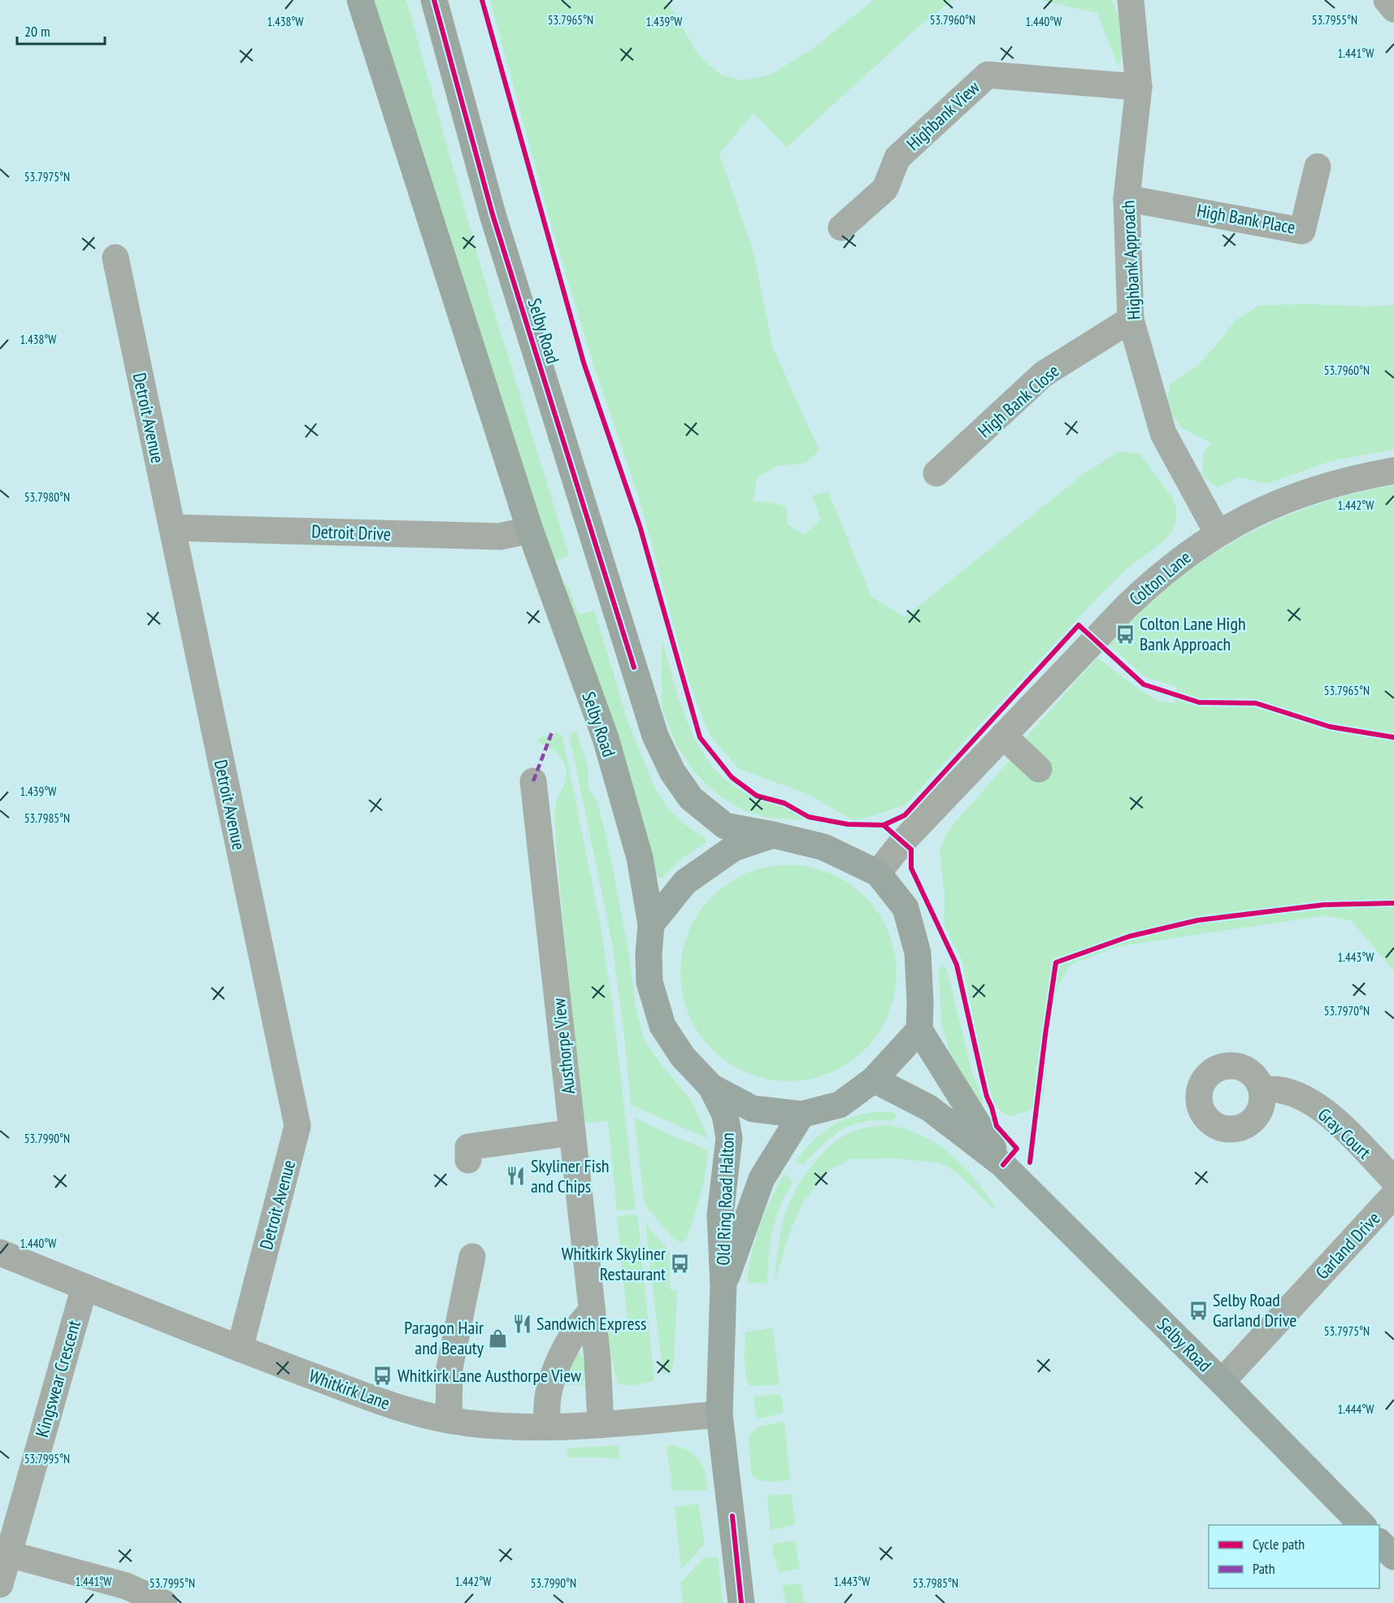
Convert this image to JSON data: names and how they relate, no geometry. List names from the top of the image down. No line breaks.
{"streets":{"main road":["Selby Road","Old Ring Road Halton"],"street":["Highbank View","High Bank Place","Highbank Approach","High Bank Close","Detroit Avenue","Detroit Drive","Colton Lane","Austhorpe View","Gray Court","Garland Drive","Kingswear Crescent","Whitkirk Lane"]},"crossings":[["Highbank View","Highbank Approach"],["High Bank Place","Highbank Approach"],["Highbank Approach","High Bank Close"],["Highbank Approach","Colton Lane"],["Selby Road","Detroit Drive"],["Selby Road","Colton Lane"],["Selby Road","Old Ring Road Halton"],["Selby Road","Garland Drive"],["Detroit Avenue","Detroit Drive"],["Detroit Avenue","Whitkirk Lane"],["Austhorpe View","Whitkirk Lane"],["Old Ring Road Halton","Whitkirk Lane"],["Kingswear Crescent","Whitkirk Lane"]],"places":{"bus stop":["Colton Lane High Bank Approach","Whitkirk Skyliner Restaurant","Selby Road Garland Drive","Whitkirk Lane Austhorpe View"],"restaurant":["Skyliner Fish and Chips","Sandwich Express"],"shop":["Paragon Hair and Beauty"]},"legend":["Cycle path","Path"],"scale_bar":"20 m","coordinates":["53.7965°N","53.7955°N","53.7960°N","1.438°W","1.439°W","1.440°W","1.441°W","53.7975°N","53.7980°N","1.442°W","53.7985°N","1.443°W","53.7970°N","53.7990°N","1.444°W","53.7995°N"]}
